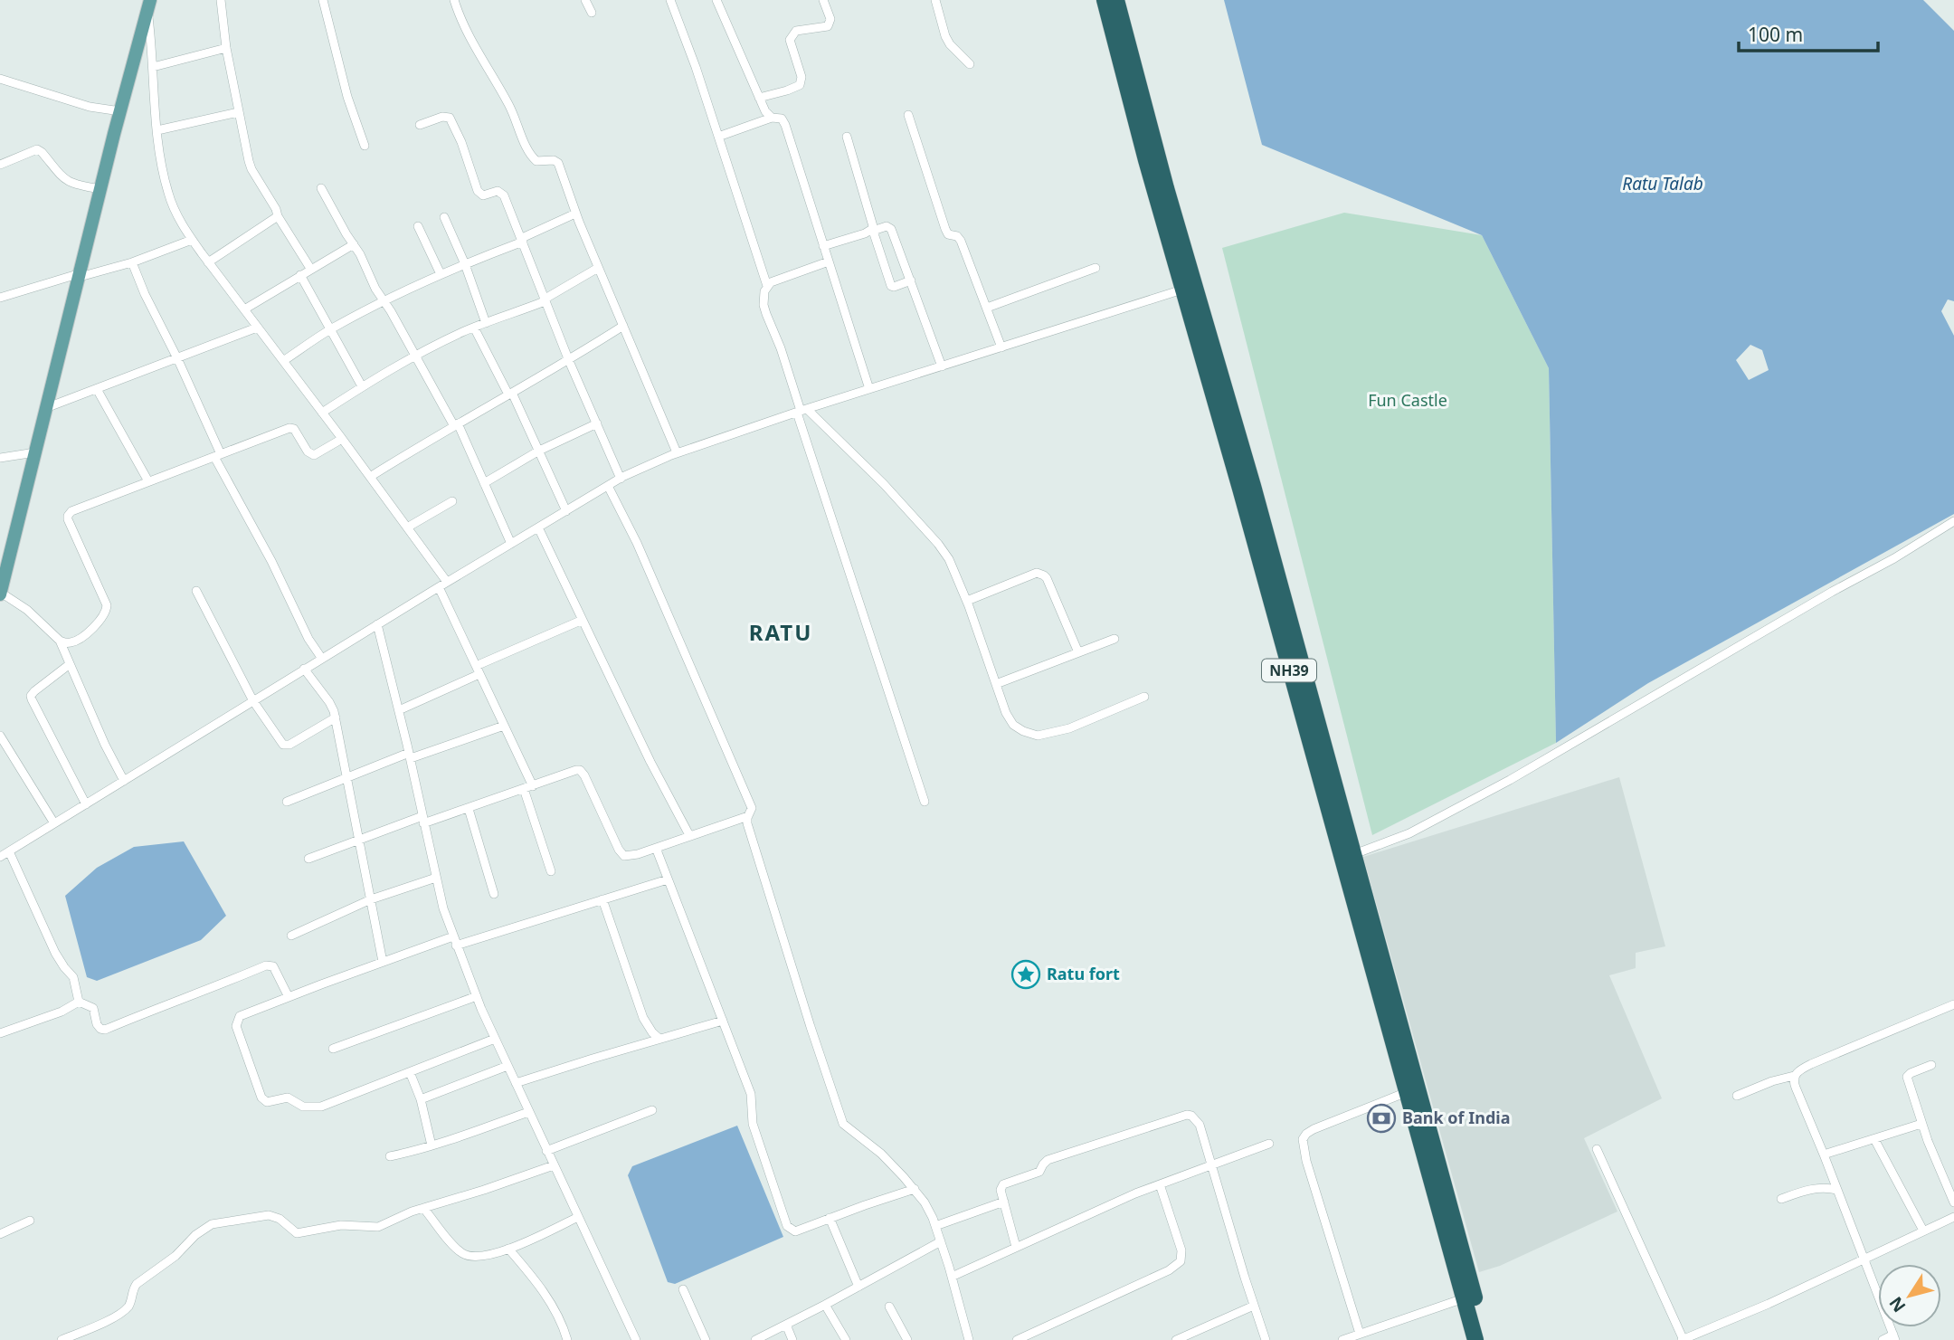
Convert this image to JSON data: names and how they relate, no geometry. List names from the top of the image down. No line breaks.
{"streets":{"highway":["NH39"]},"districts":["RATU"],"water":["Ratu Talab"],"parks":["Fun Castle"],"places":{"place":["Ratu fort"],"bank":["Bank of India"]},"scale_bar":"100 m","north":"bottom left"}
